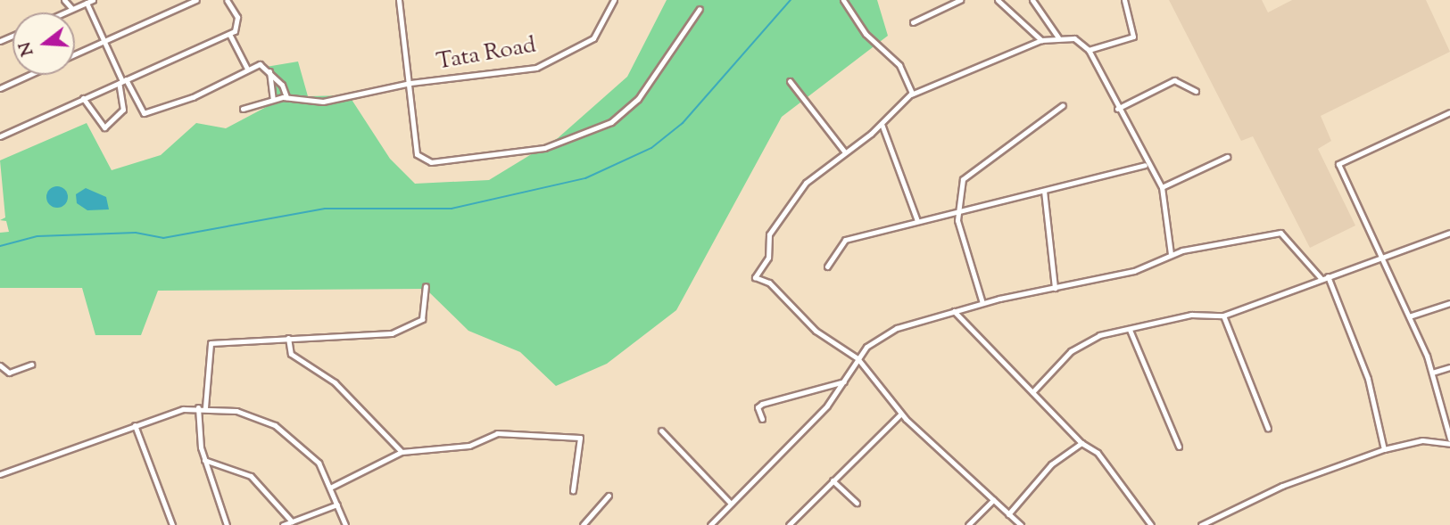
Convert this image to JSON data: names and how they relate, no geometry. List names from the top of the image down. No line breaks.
{"streets":{"street":["Tata Road"]},"north":"left"}
